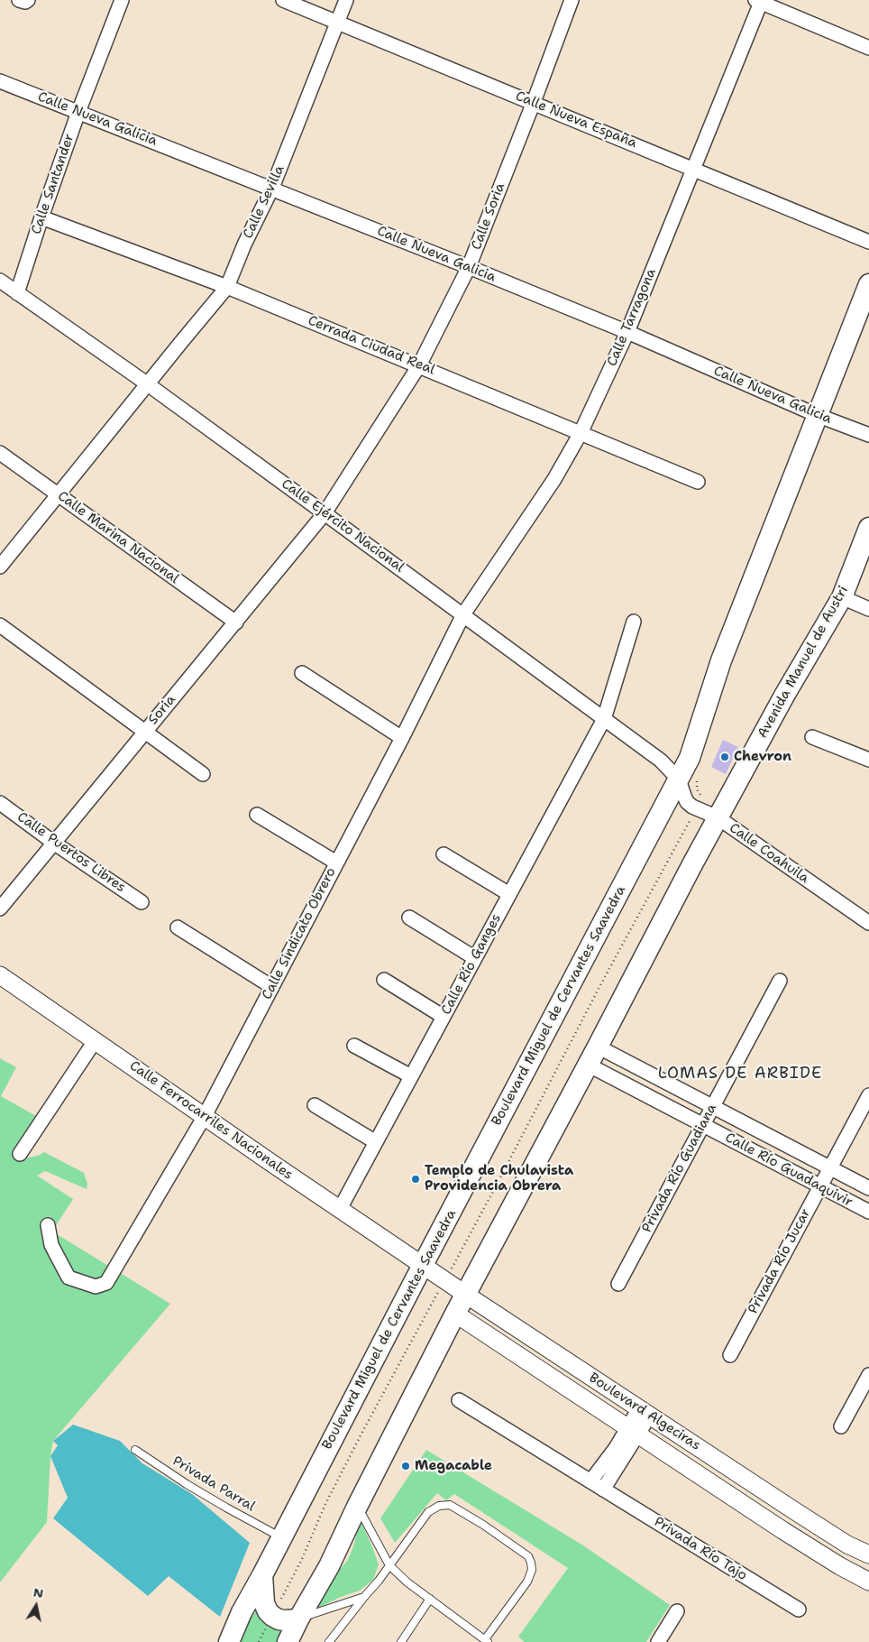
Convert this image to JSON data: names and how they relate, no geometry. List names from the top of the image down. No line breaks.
{"streets":{"main road":["Avenida Manuel de Austri","Boulevard Miguel de Cervantes Saavedra"],"street":["Calle Nueva Galicia","Calle Nueva España","Calle Santander","Calle Sevilla","Calle Soria","Calle Tarragona","Cerrada Ciudad Real","Calle Ejército Nacional","Calle Marina Nacional","Soria","Calle Puertos Libres","Calle Coahuila","Calle Sindicato Obrero","Calle Río Ganges","Calle Ferrocarriles Nacionales","Privada Río Guadiana","Calle Río Guadaquivir","Privada Río Jucar","Boulevard Algeciras","Privada Río Tajo"],"lane":["Privada Parral"]},"crossings":[["Calle Nueva Galicia","Calle Santander"],["Calle Nueva Galicia","Calle Sevilla"],["Calle Nueva Galicia","Calle Soria"],["Calle Nueva Galicia","Calle Tarragona"],["Calle Nueva Galicia","Boulevard Miguel de Cervantes Saavedra"],["Calle Nueva España","Calle Sevilla"],["Calle Nueva España","Calle Soria"],["Calle Nueva España","Calle Tarragona"],["Calle Santander","Cerrada Ciudad Real"],["Calle Santander","Calle Ejército Nacional"],["Calle Sevilla","Cerrada Ciudad Real"],["Calle Sevilla","Calle Ejército Nacional"],["Calle Sevilla","Calle Marina Nacional"],["Calle Soria","Cerrada Ciudad Real"],["Calle Soria","Calle Ejército Nacional"],["Calle Soria","Soria"],["Calle Tarragona","Cerrada Ciudad Real"],["Calle Tarragona","Calle Ejército Nacional"],["Calle Tarragona","Calle Sindicato Obrero"],["Calle Ejército Nacional","Soria"],["Calle Ejército Nacional","Calle Sindicato Obrero"],["Calle Ejército Nacional","Calle Río Ganges"],["Calle Ejército Nacional","Boulevard Miguel de Cervantes Saavedra"],["Calle Marina Nacional","Soria"],["Avenida Manuel de Austri","Calle Coahuila"],["Soria","Calle Puertos Libres"],["Calle Sindicato Obrero","Calle Ferrocarriles Nacionales"],["Calle Río Ganges","Calle Ferrocarriles Nacionales"],["Boulevard Miguel de Cervantes Saavedra","Calle Ferrocarriles Nacionales"],["Boulevard Miguel de Cervantes Saavedra","Boulevard Algeciras"],["Boulevard Miguel de Cervantes Saavedra","Privada Parral"],["Calle Ferrocarriles Nacionales","Boulevard Algeciras"],["Privada Río Guadiana","Calle Río Guadaquivir"],["Calle Río Guadaquivir","Privada Río Jucar"]],"districts":["LOMAS DE ARBIDE"],"places":["Chevron","Templo de Chulavista Providencia Obrera","Megacable"],"north":"top"}
